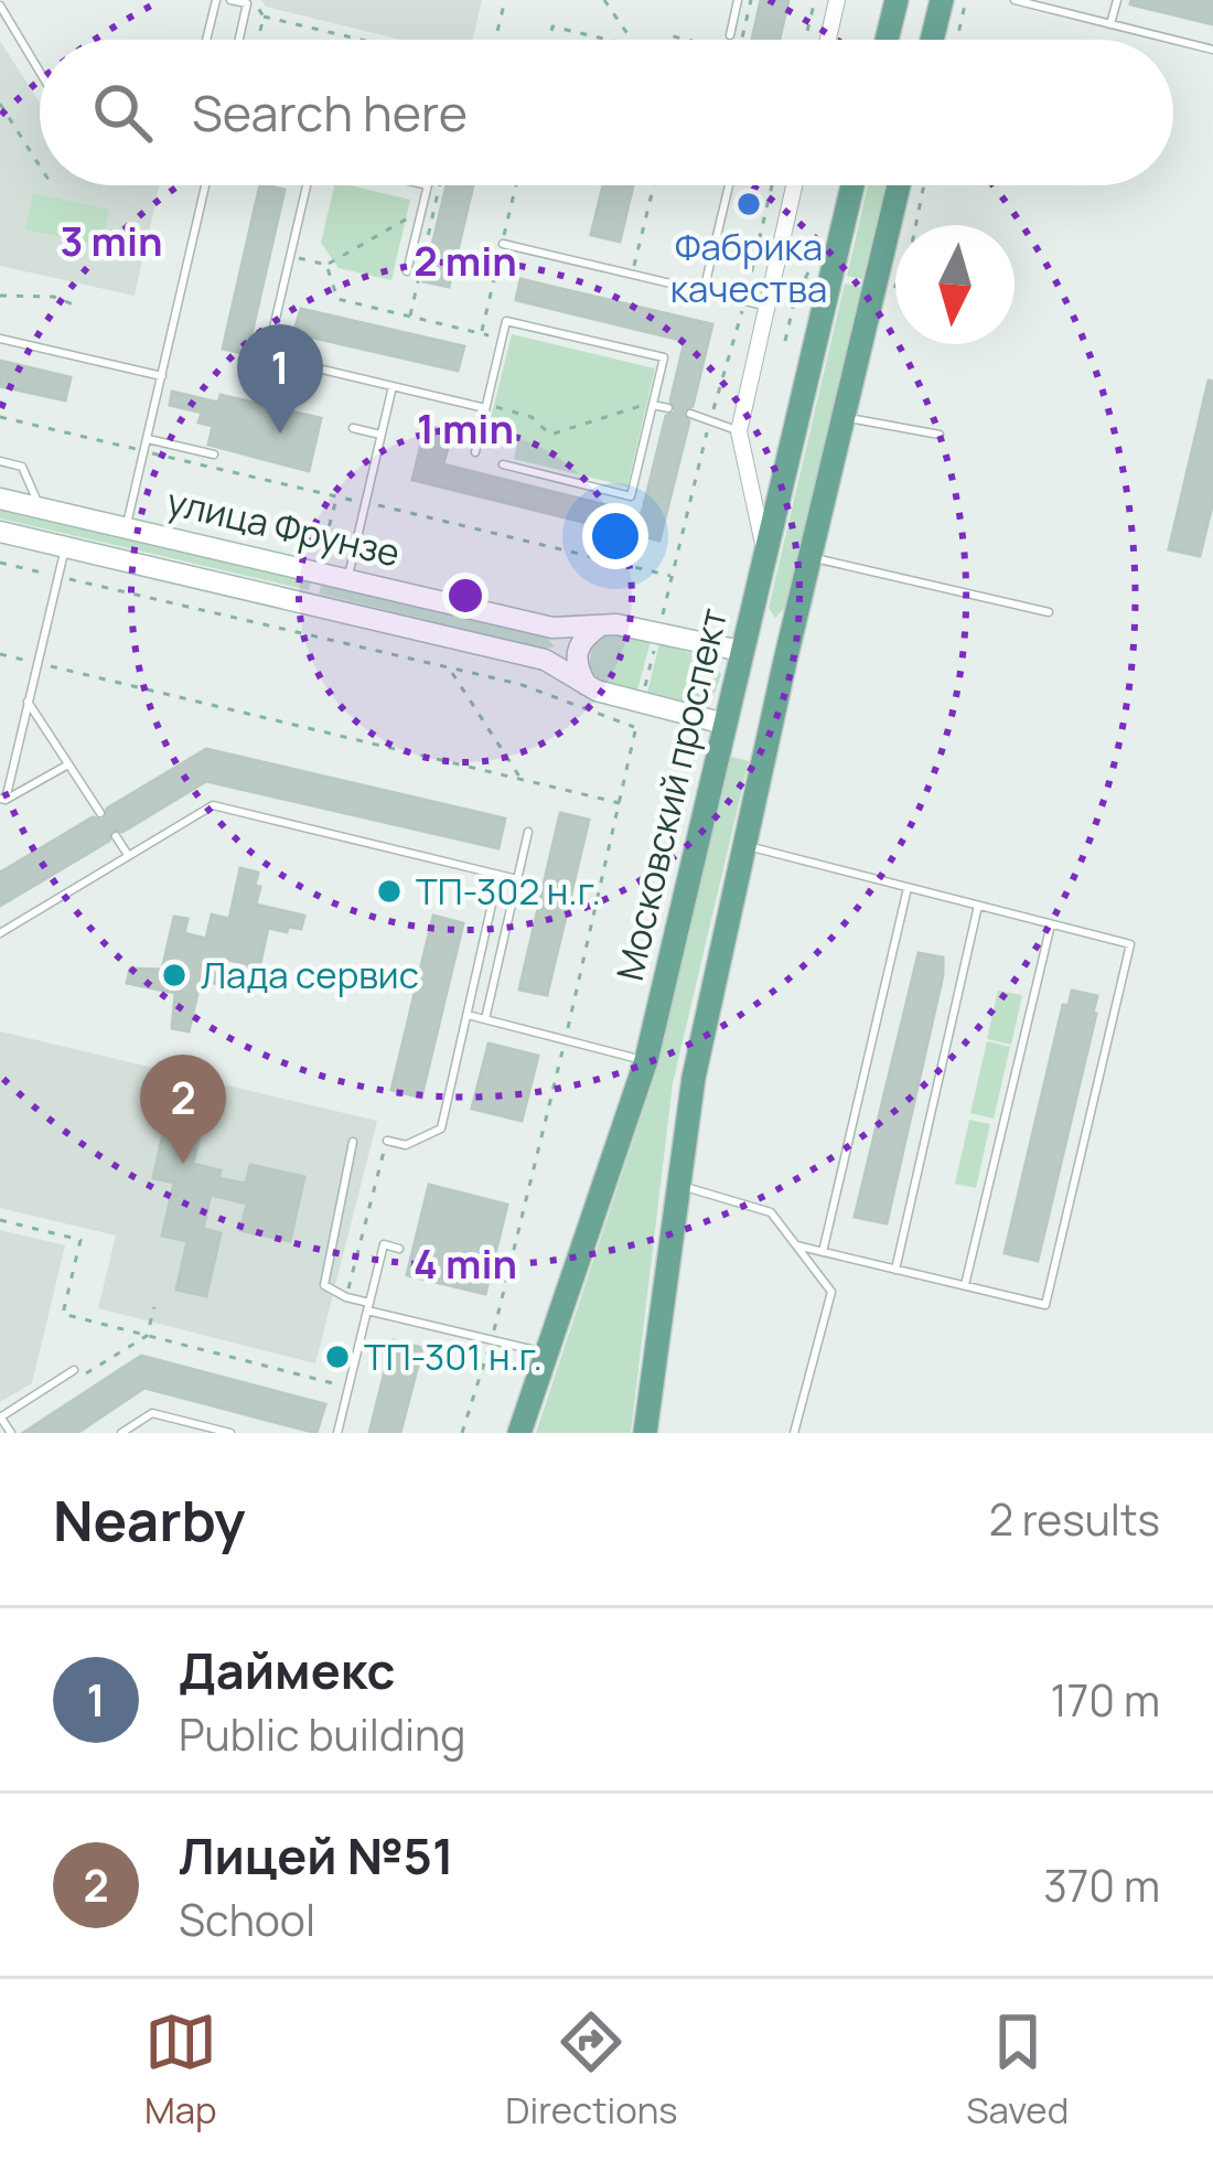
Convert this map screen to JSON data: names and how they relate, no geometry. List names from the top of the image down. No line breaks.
{"streets":{"main road":["улица Фрунзе","Московский проспект"]},"crossings":[["улица Фрунзе","Московский проспект"]],"places":["Фабрика качества","ТП-302 н.г.","Лада сервис","ТП-301 н.г."],"north":"bottom","page":{"search":"Search here","pins":["1","2"],"heading":["Nearby","2 results"],"list":[{"mark":"1","name":"Даймекс","note":"Public building","value":"170 m"},{"mark":"2","name":"Лицей №51","note":"School","value":"370 m"}],"nav":["Map","Directions","Saved"]},"rings":["3 min","2 min","1 min","4 min"]}
